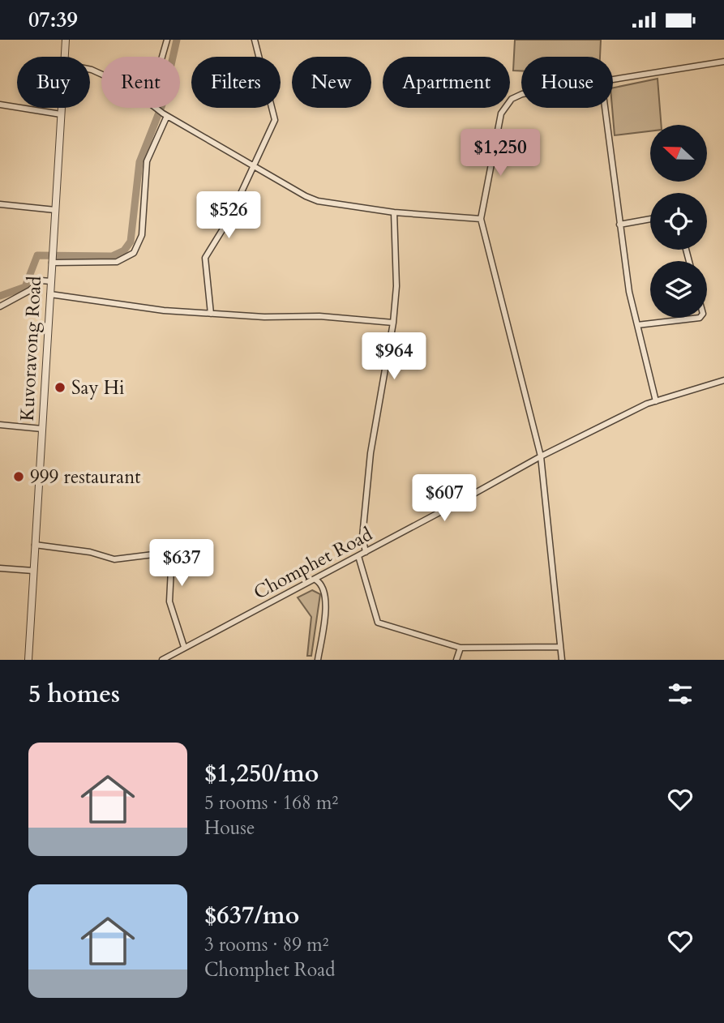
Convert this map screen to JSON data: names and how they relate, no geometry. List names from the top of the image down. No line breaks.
{"streets":{"street":["Kuvoravong Road","Chomphet Road"]},"places":["Say Hi","999 restaurant"],"north":"left","page":{"status":"07:39","chip":["Buy","Rent","Filters","New","Apartment","House"],"price":["$1,250","$526","$964","$607","$637"],"heading":"5 homes","list":[{"name":"$1,250/mo","note":"5 rooms · 168 m² · House"},{"name":"$637/mo","note":"3 rooms · 89 m² · Chomphet Road"}]}}
